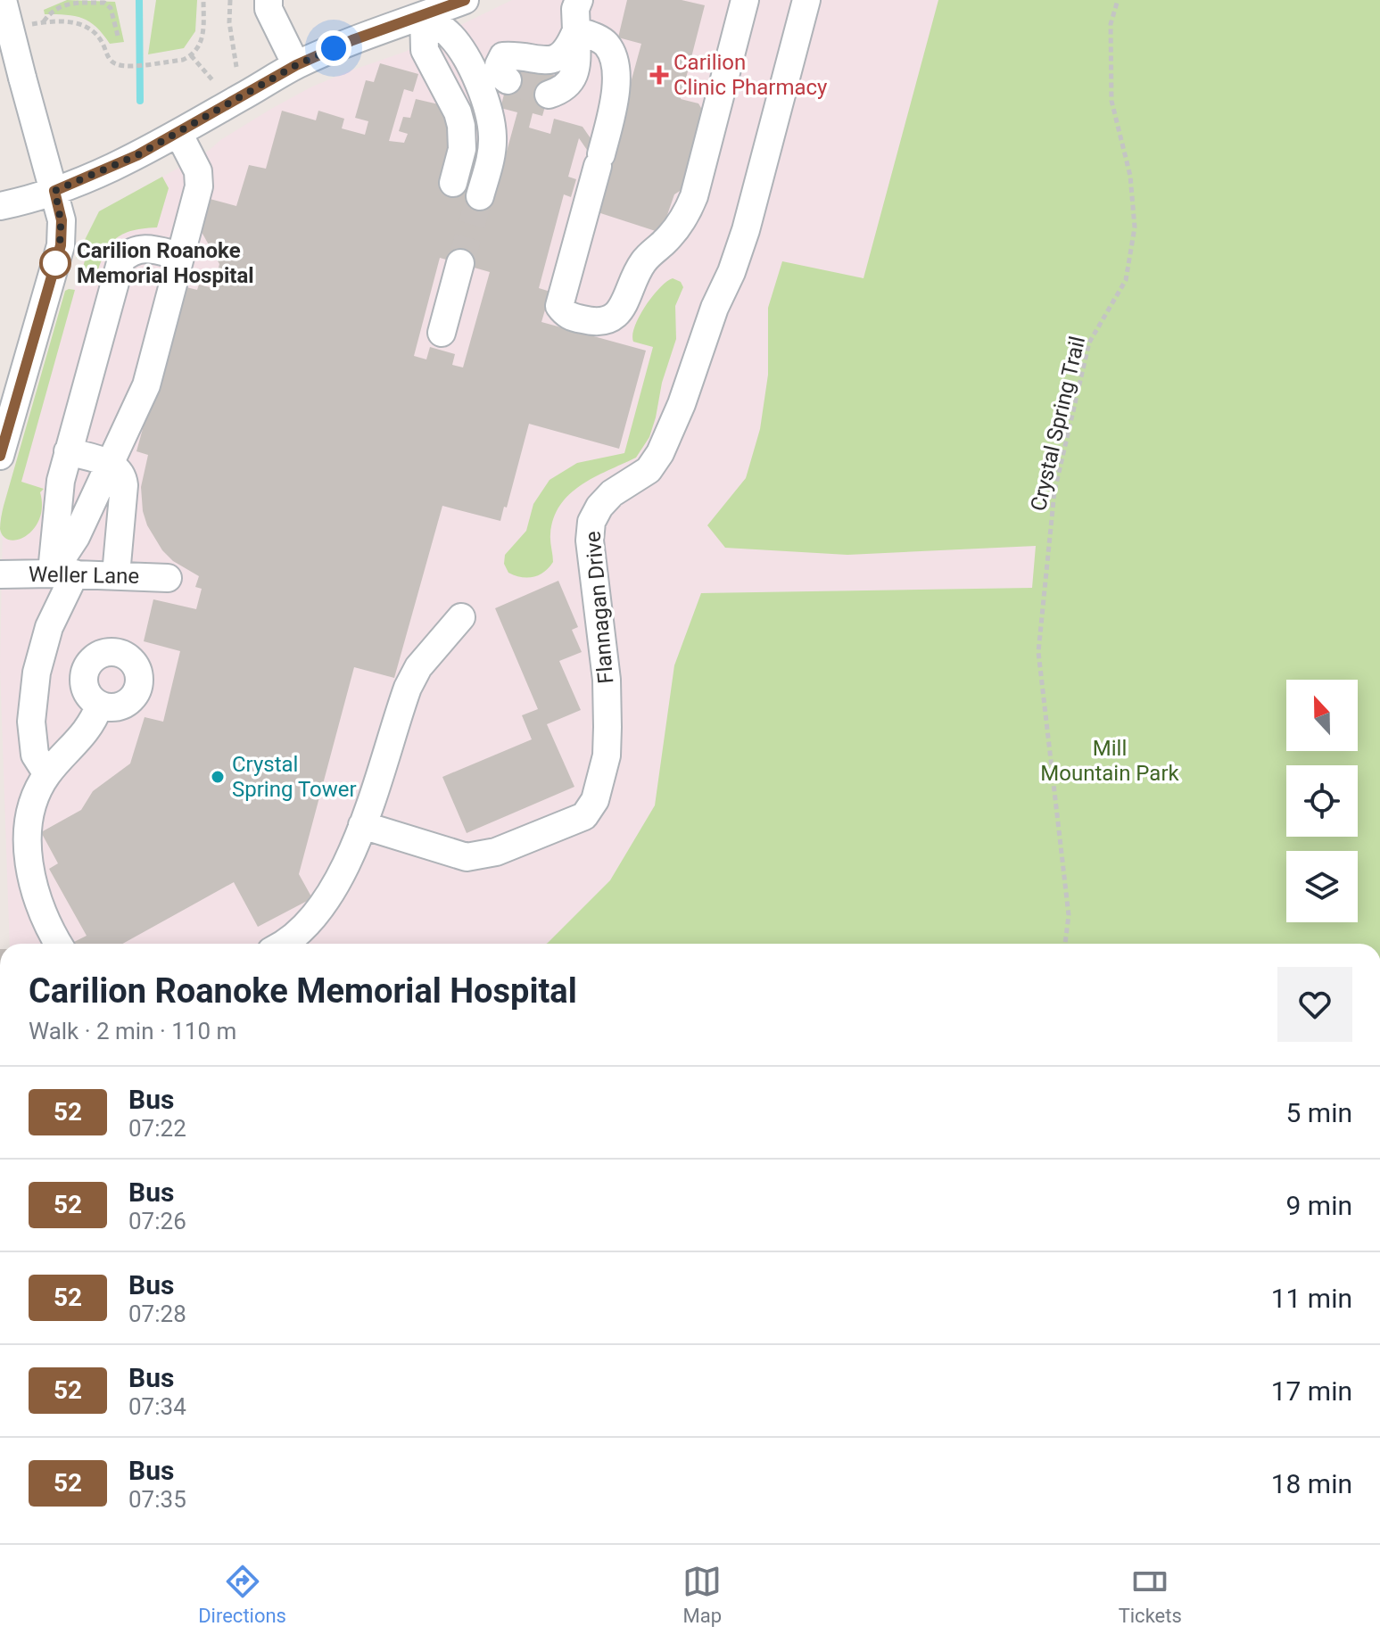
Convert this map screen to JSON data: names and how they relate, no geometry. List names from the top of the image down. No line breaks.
{"streets":{"street":["Weller Lane","Flannagan Drive"],"path":["Crystal Spring Trail"]},"parks":["Mill Mountain Park"],"places":{"health":["Carilion Clinic Pharmacy"],"other":["Carilion Roanoke Memorial Hospital","Crystal Spring Tower"]},"lines":["bus line 52"],"north":"top","page":{"heading":["Carilion Roanoke Memorial Hospital","Walk · 2 min · 110 m"],"list":[{"mark":"52","name":"Bus","note":"07:22","value":"5 min"},{"mark":"52","name":"Bus","note":"07:26","value":"9 min"},{"mark":"52","name":"Bus","note":"07:28","value":"11 min"},{"mark":"52","name":"Bus","note":"07:34","value":"17 min"},{"mark":"52","name":"Bus","note":"07:35","value":"18 min"}],"tabs":["Directions","Map","Tickets"]}}
